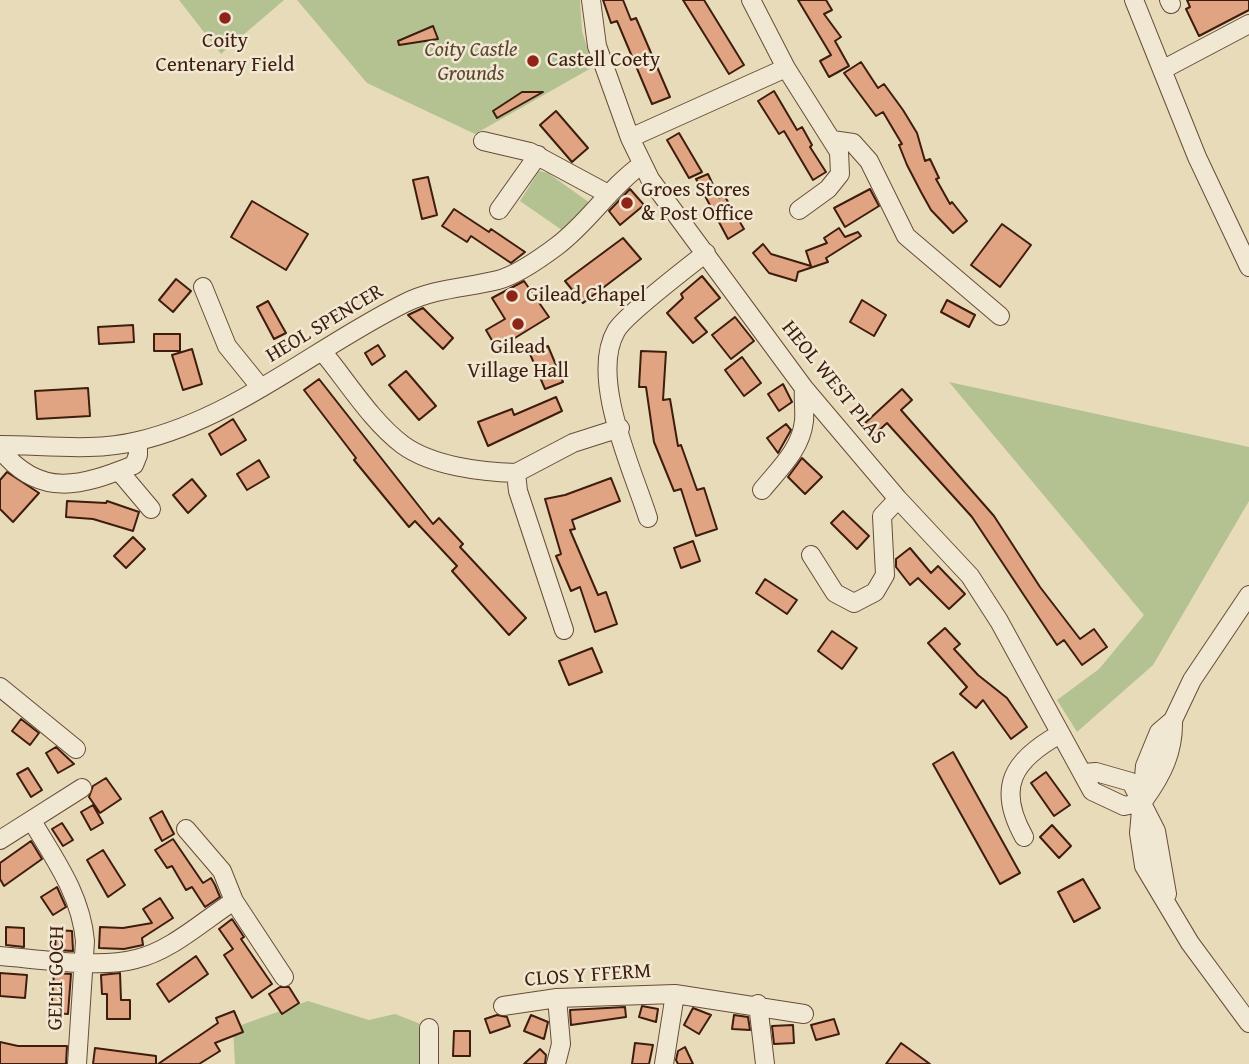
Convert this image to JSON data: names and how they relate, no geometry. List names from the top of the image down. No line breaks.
{"streets":{"street":["HEOL SPENCER","HEOL WEST PLAS","CLOS Y FFERM","GELLI GOCH"]},"crossings":[["HEOL SPENCER","HEOL WEST PLAS"]],"parks":["Coity Castle Grounds"],"places":["Coity Centenary Field","Castell Coety","Groes Stores & Post Office","Gilead Chapel","Gilead Village Hall"]}
